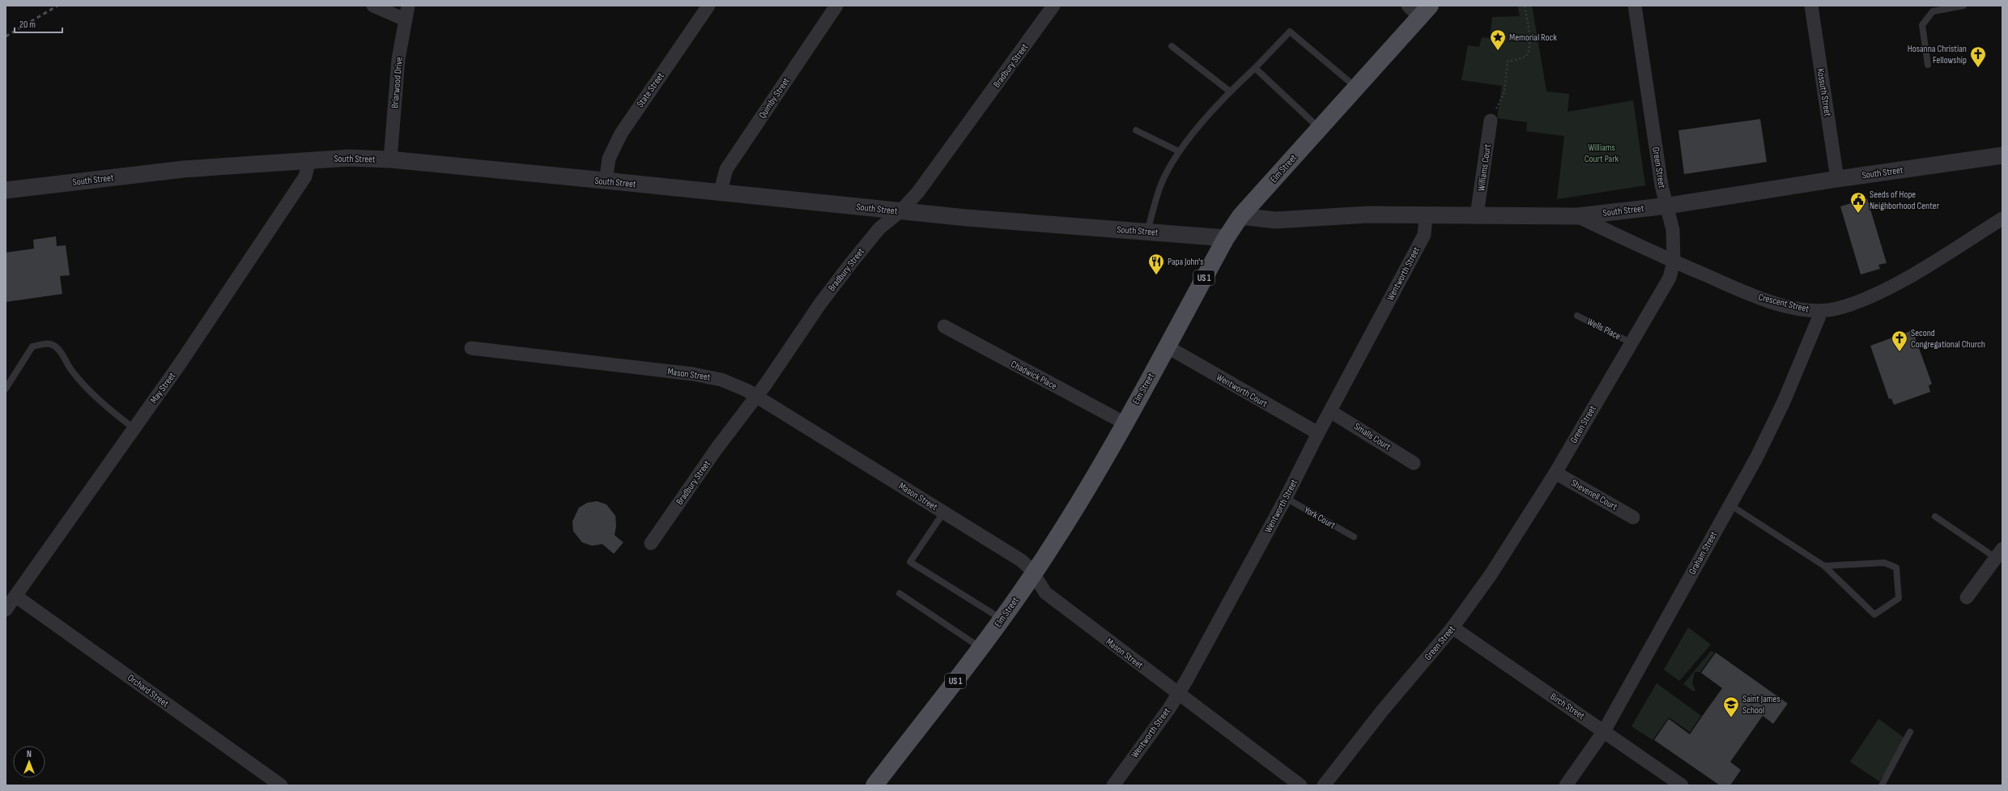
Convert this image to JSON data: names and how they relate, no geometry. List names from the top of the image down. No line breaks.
{"streets":{"main road":["Elm Street","US 1"],"street":["Bradbury Street","Briarwood Drive","State Street","Kossuth Street","Quimby Street","South Street","Williams Court","Green Street","Wentworth Street","Crescent Street","Mason Street","Chadwick Place","May Street","Wentworth Court","Smalls Court","Shevenell Court","Graham Street","Orchard Street","Birch Street"],"lane":["Wells Place","York Court"]},"crossings":[["Bradbury Street","South Street"],["Bradbury Street","Mason Street"],["Briarwood Drive","South Street"],["State Street","South Street"],["Kossuth Street","South Street"],["Quimby Street","South Street"],["South Street","Williams Court"],["South Street","Green Street"],["South Street","Elm Street"],["South Street","Wentworth Street"],["South Street","Crescent Street"],["South Street","May Street"],["Green Street","Crescent Street"],["Green Street","Wells Place"],["Green Street","Shevenell Court"],["Green Street","Birch Street"],["Elm Street","Mason Street"],["Elm Street","Chadwick Place"],["Elm Street","Wentworth Court"],["Wentworth Street","Mason Street"],["Wentworth Street","Wentworth Court"],["Wentworth Street","Smalls Court"],["Wentworth Street","York Court"],["Crescent Street","Graham Street"],["May Street","Orchard Street"],["Graham Street","Birch Street"]],"parks":["Williams Court Park"],"places":{"place":["Memorial Rock"],"church":["Hosanna Christian Fellowship","Second Congregational Church"],"public building":["Seeds of Hope Neighborhood Center"],"restaurant":["Papa John's"],"school or university":["Saint James School"]},"scale_bar":"20 m","north":"top"}
